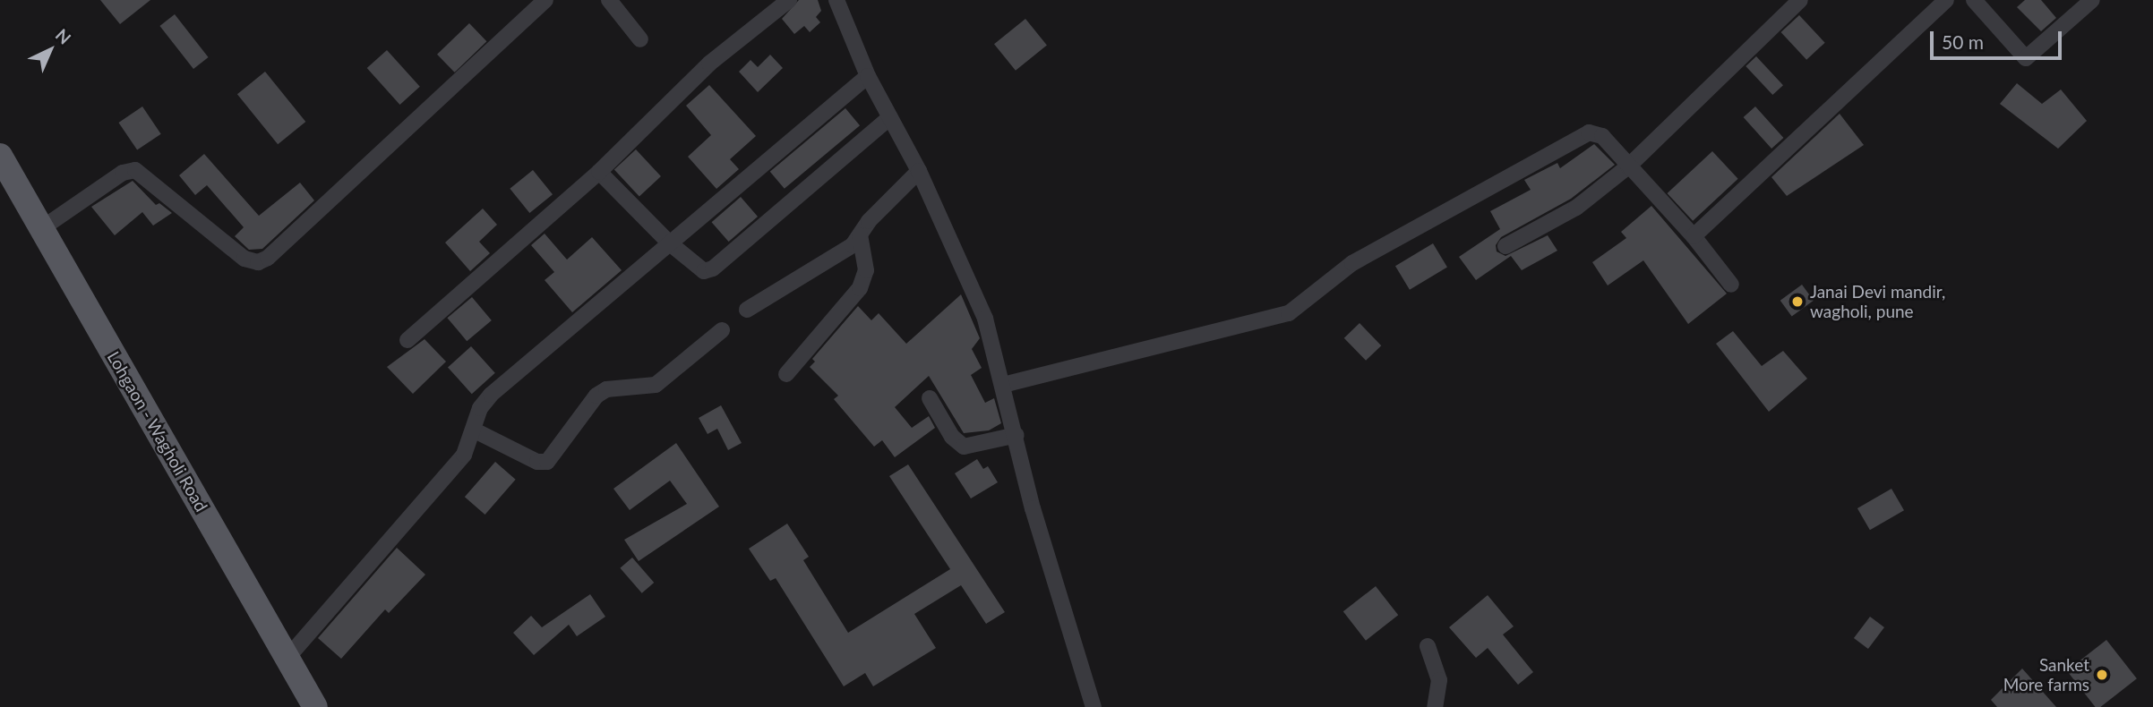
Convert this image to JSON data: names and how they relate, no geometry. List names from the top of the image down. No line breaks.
{"streets":{"main road":["Lohgaon - Wagholi Road"]},"places":["Janai Devi mandir, wagholi, pune","Sanket More farms"],"scale_bar":"50 m","north":"top right"}
